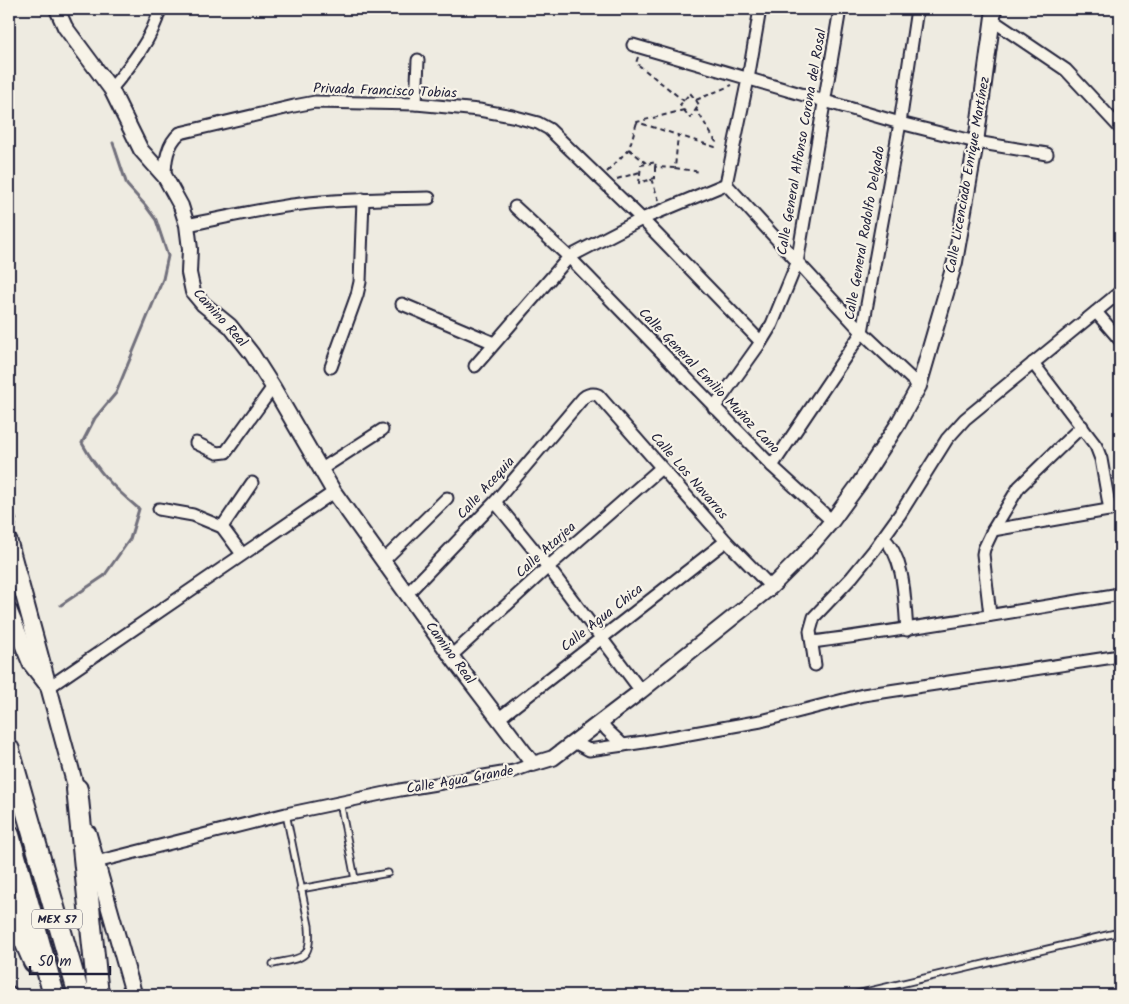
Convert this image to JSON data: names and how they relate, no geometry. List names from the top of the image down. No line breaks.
{"streets":{"highway":["MEX 57"],"street":["Privada Francisco Tobias","Calle General Alfonso Corona del Rosal","Calle Licenciado Enrique Martínez","Calle General Rodolfo Delgado","Camino Real","Calle General Emilio Muñoz Cano","Calle Los Navarros","Calle Acequia","Calle Atarjea","Calle Agua Chica","Calle Agua Grande"]},"crossings":[["Privada Francisco Tobias","Camino Real"],["Calle General Alfonso Corona del Rosal","Calle General Emilio Muñoz Cano"],["Calle Licenciado Enrique Martínez","Calle General Emilio Muñoz Cano"],["Calle Licenciado Enrique Martínez","Calle Los Navarros"],["Calle Licenciado Enrique Martínez","Calle Agua Grande"],["Calle General Rodolfo Delgado","Calle General Emilio Muñoz Cano"],["Camino Real","Calle Acequia"],["Camino Real","Calle Atarjea"],["Camino Real","Calle Agua Chica"],["Camino Real","Calle Agua Grande"],["Calle Los Navarros","Calle Acequia"],["Calle Los Navarros","Calle Atarjea"],["Calle Los Navarros","Calle Agua Chica"],["Calle Los Navarros","Calle Agua Grande"]],"scale_bar":"50 m"}
